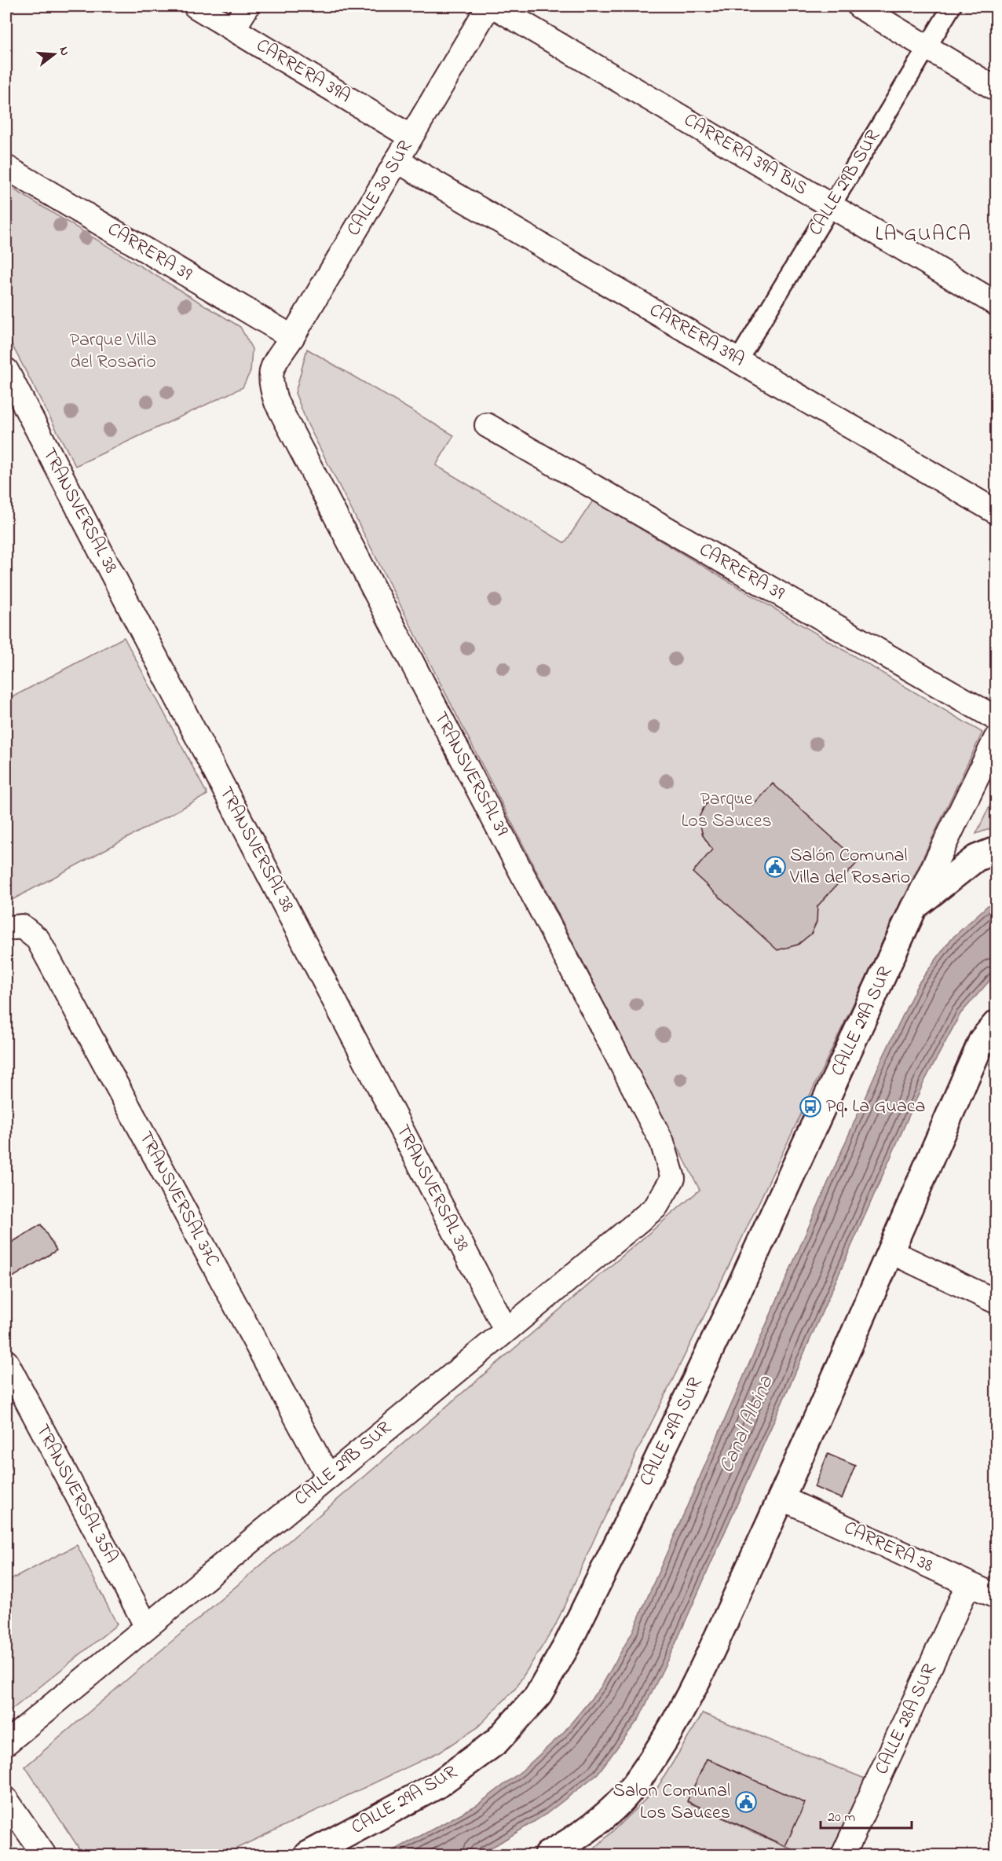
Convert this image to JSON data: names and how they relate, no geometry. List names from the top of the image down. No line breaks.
{"streets":{"street":["CARRERA 39A","CARRERA 39A BIS","CALLE 29B SUR","CALLE 30 SUR","CARRERA 39","TRANSVERSAL 38","TRANSVERSAL 39","CALLE 29A SUR","TRANSVERSAL 37C","TRANSVERSAL 35A","CARRERA 38","CALLE 28A SUR"]},"crossings":[["CARRERA 39A","CALLE 29B SUR"],["CARRERA 39A","CALLE 30 SUR"],["CARRERA 39A BIS","CALLE 29B SUR"],["CALLE 29B SUR","TRANSVERSAL 38"],["CALLE 29B SUR","TRANSVERSAL 39"],["CALLE 29B SUR","TRANSVERSAL 37C"],["CALLE 29B SUR","TRANSVERSAL 35A"],["CALLE 30 SUR","CARRERA 39"],["CALLE 30 SUR","TRANSVERSAL 39"],["CARRERA 38","CALLE 28A SUR"]],"districts":["LA GUACA"],"water":["Canal Albina"],"parks":["Parque Villa del Rosario","Parque Los Sauces"],"places":{"public building":["Salón Comunal Villa del Rosario","Salon Comunal Los Sauces"],"bus stop":["Pq. La Guaca"]},"scale_bar":"20 m","north":"right"}
